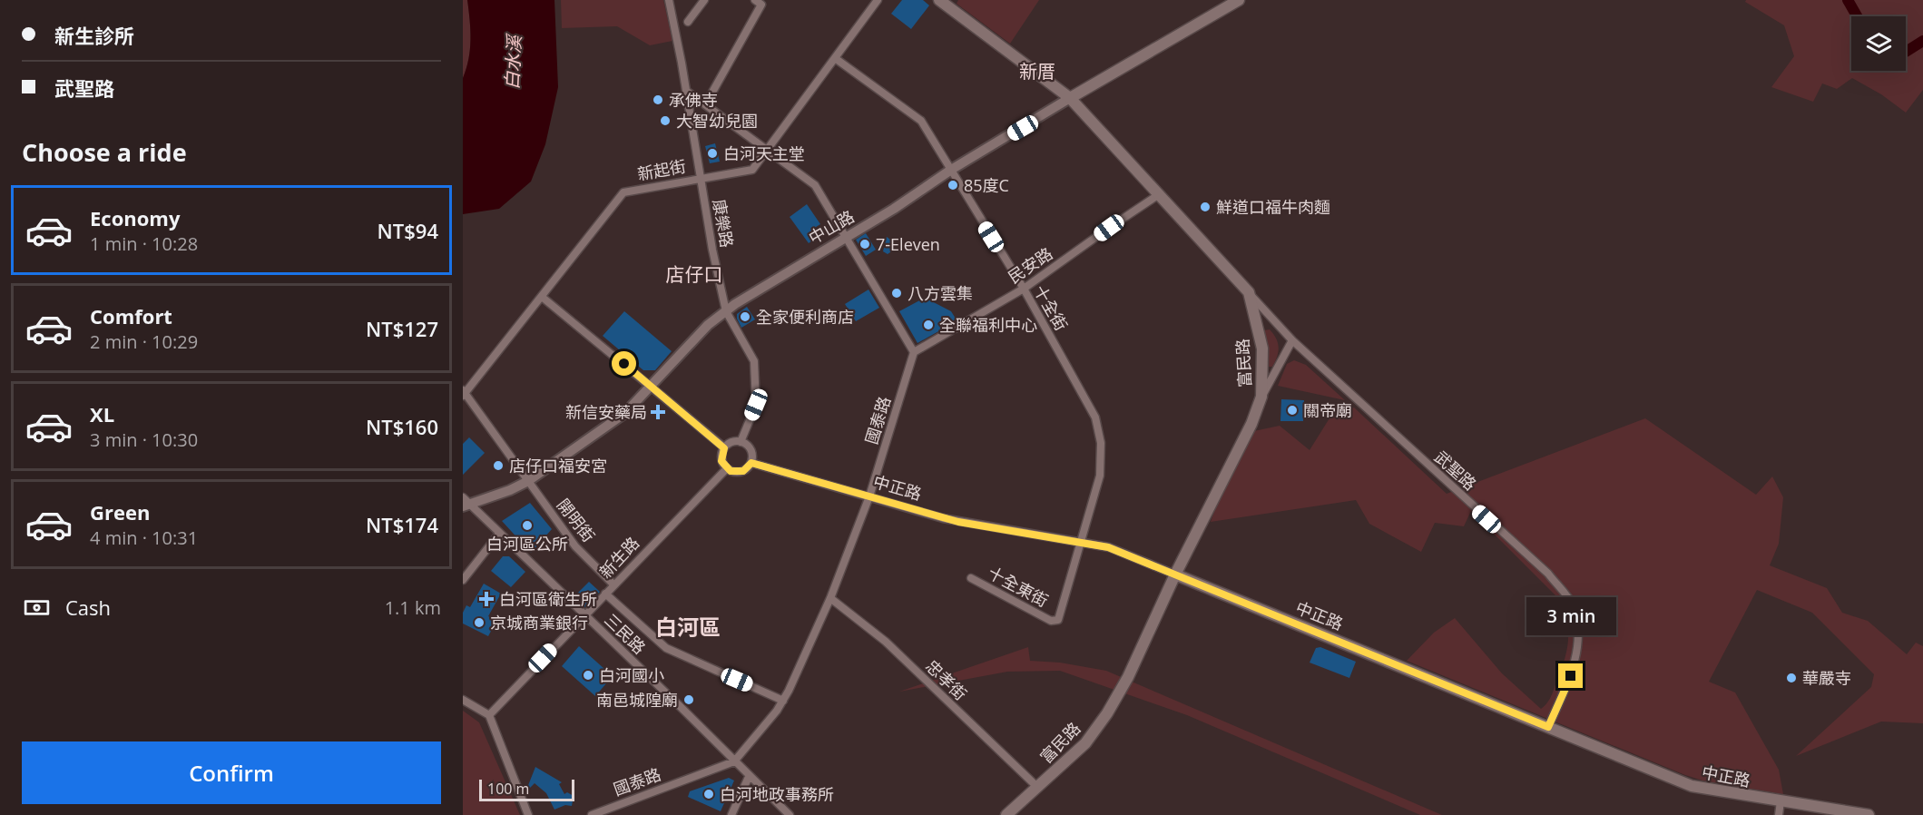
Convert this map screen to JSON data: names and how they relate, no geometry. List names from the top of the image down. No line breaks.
{"streets":{"main road":["中山路","富民路","中正路"],"street":["新起街","康樂路","民安路","十全街","國泰路","武聖路","開明街","新生路","十全東街","三民路","忠孝街"]},"crossings":[["新起街","康樂路"],["新起街","十全街"],["新起街","開明街"],["康樂路","中山路"],["康樂路","中正路"],["康樂路","新生路"],["中山路","十全街"],["中山路","開明街"],["中山路","三民路"],["民安路","十全街"],["民安路","國泰路"],["十全街","中正路"],["十全街","十全東街"],["富民路","武聖路"],["富民路","中正路"],["富民路","忠孝街"],["國泰路","中正路"],["國泰路","三民路"],["國泰路","忠孝街"],["武聖路","中正路"],["中正路","新生路"],["開明街","新生路"],["新生路","三民路"]],"districts":["新厝","店仔口","白河區"],"water":["白水溪"],"places":{"other":["承佛寺","大智幼兒園","白河天主堂","85度C","鮮道口福牛肉麵","7-Eleven","八方雲集","全家便利商店","全聯福利中心","關帝廟","店仔口福安宮","白河區公所","京城商業銀行","白河國小","華嚴寺","南邑城隍廟","白河地政事務所"],"health":["新信安藥局","白河區衛生所"]},"scale_bar":"100 m","page":{"banner":["新生診所","武聖路"],"heading":"Choose a ride","list":[{"name":"Economy","note":"1 min · 10:28","value":"NT$94"},{"name":"Comfort","note":"2 min · 10:29","value":"NT$127"},{"name":"XL","note":"3 min · 10:30","value":"NT$160"},{"name":"Green","note":"4 min · 10:31","value":"NT$174"}],"pay":["Cash","1.1 km"],"bubble":"3 min","buttons":"Confirm","scale":"100 m"}}
